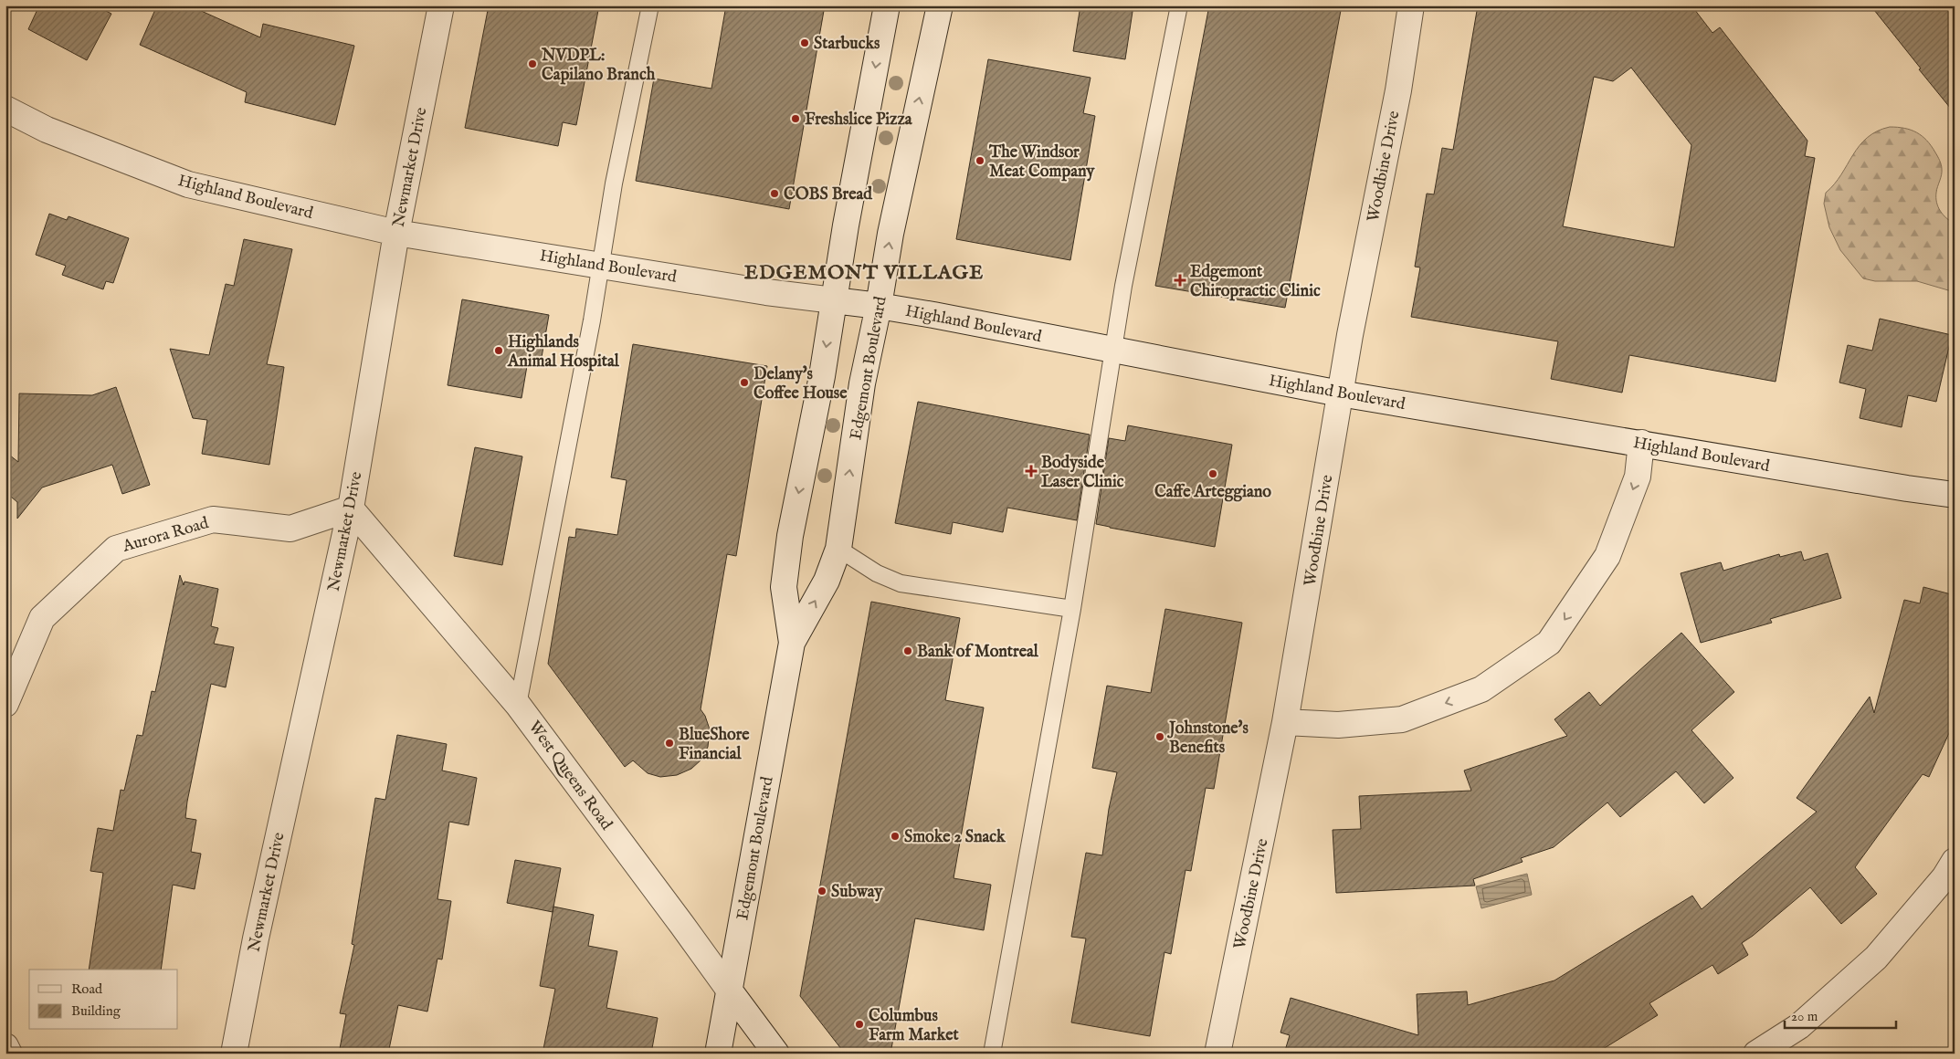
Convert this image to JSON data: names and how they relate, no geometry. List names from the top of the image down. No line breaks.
{"streets":{"street":["Woodbine Drive","Newmarket Drive","Highland Boulevard","Edgemont Boulevard","Aurora Road","West Queens Road"]},"crossings":[["Woodbine Drive","Highland Boulevard"],["Newmarket Drive","Highland Boulevard"],["Newmarket Drive","Aurora Road"],["Newmarket Drive","West Queens Road"],["Highland Boulevard","Edgemont Boulevard"],["Edgemont Boulevard","West Queens Road"],["Aurora Road","West Queens Road"]],"districts":["EDGEMONT VILLAGE"],"places":{"other":["Starbucks","NVDPL: Capilano Branch","Freshslice Pizza","The Windsor Meat Company","COBS Bread","Highlands Animal Hospital","Delany's Coffee House","Caffe Arteggiano","Bank of Montreal","Johnstone's Benefits","BlueShore Financial","Smoke 2 Snack","Subway","Columbus Farm Market"],"health":["Edgemont Chiropractic Clinic","Bodyside Laser Clinic"]},"legend":["Road","Building"],"scale_bar":"20 m"}
